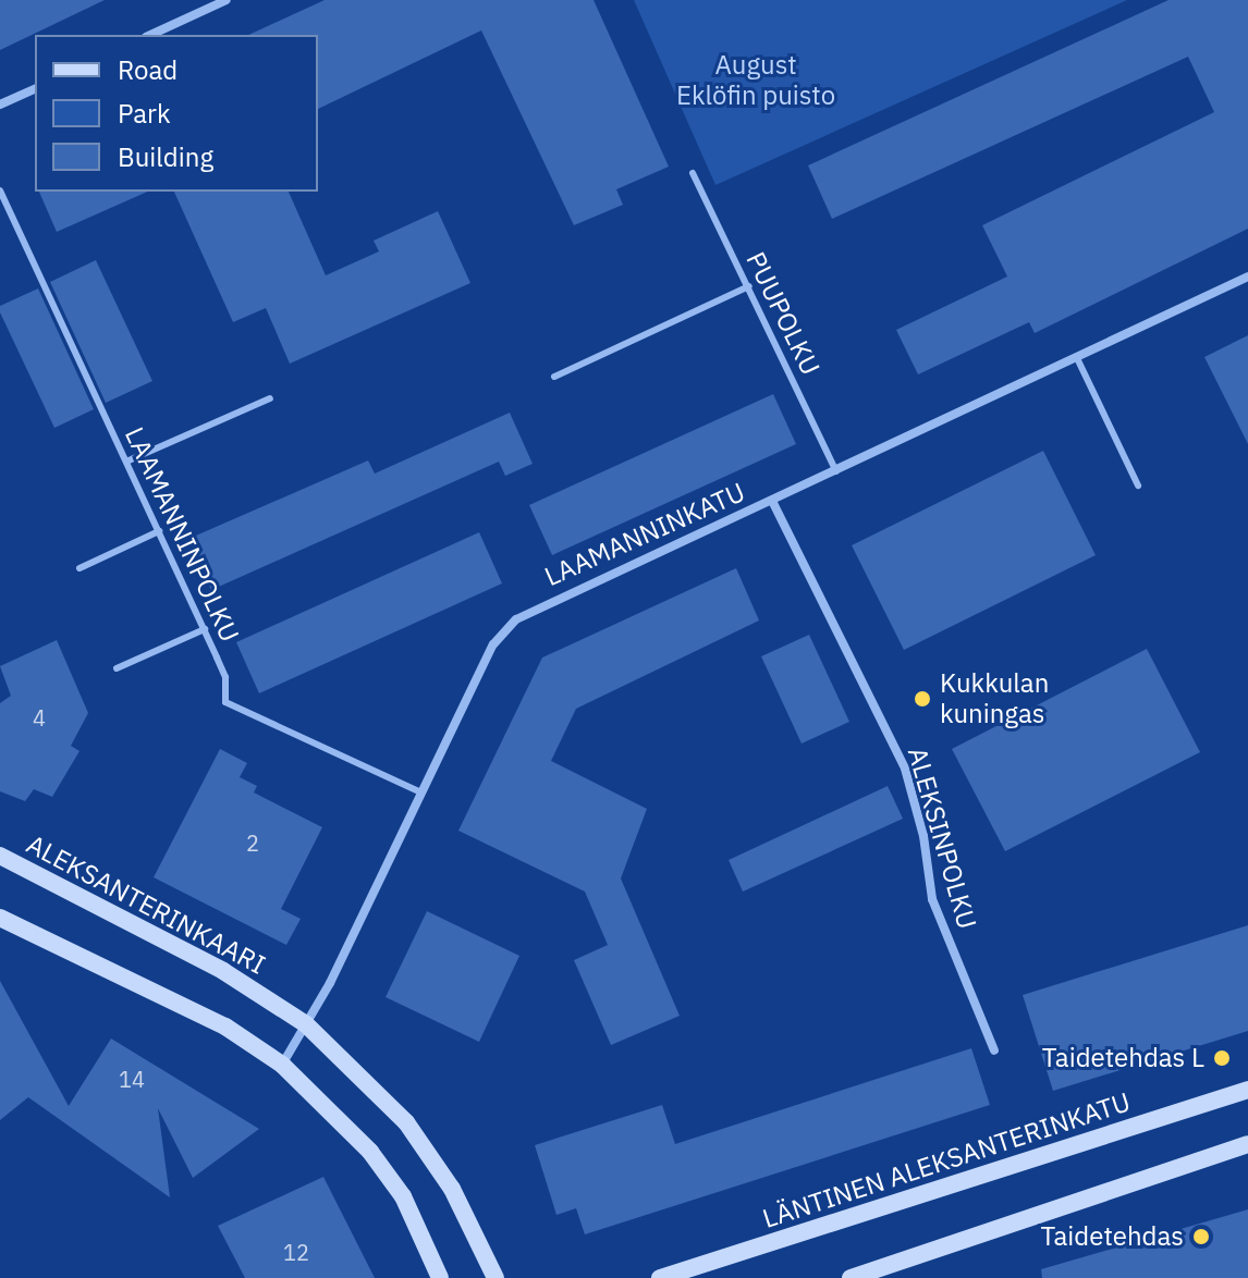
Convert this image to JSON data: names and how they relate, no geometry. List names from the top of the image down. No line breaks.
{"streets":{"street":["LAAMANNINKATU","ALEKSINPOLKU","ALEKSANTERINKAARI","LÄNTINEN ALEKSANTERINKATU"],"lane":["PUUPOLKU","LAAMANNINPOLKU"]},"crossings":[["PUUPOLKU","LAAMANNINKATU"],["LAAMANNINPOLKU","LAAMANNINKATU"],["LAAMANNINKATU","ALEKSINPOLKU"],["LAAMANNINKATU","ALEKSANTERINKAARI"]],"parks":["August Eklöfin puisto"],"places":["Kukkulan kuningas","Taidetehdas L","Taidetehdas"],"house_numbers":["4","2","14","12"],"legend":["Road","Park","Building"]}
